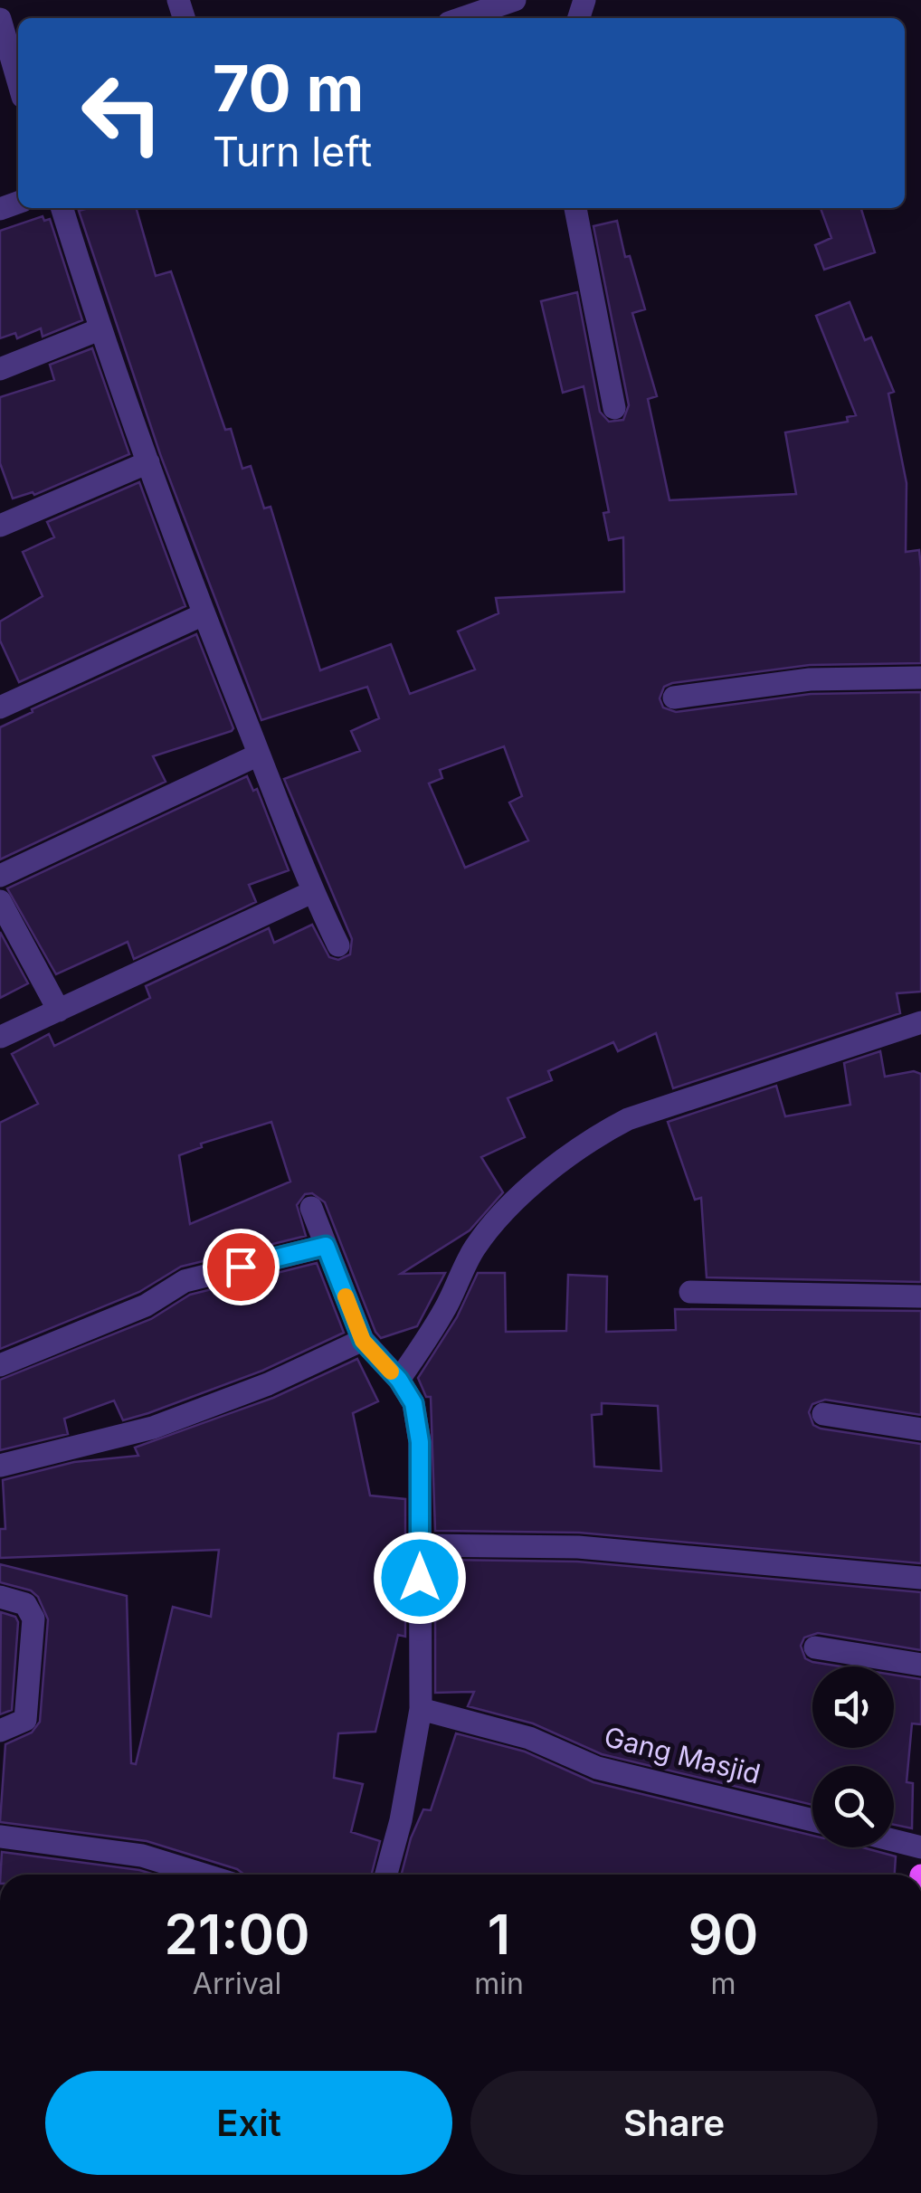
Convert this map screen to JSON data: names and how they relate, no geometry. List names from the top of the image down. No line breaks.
{"streets":{"street":["Gang Masjid"]},"page":{"turn":["70 m","Turn left"],"eta":["21:00","Arrival","1","min","90","m"],"buttons":["Exit","Share"]}}
